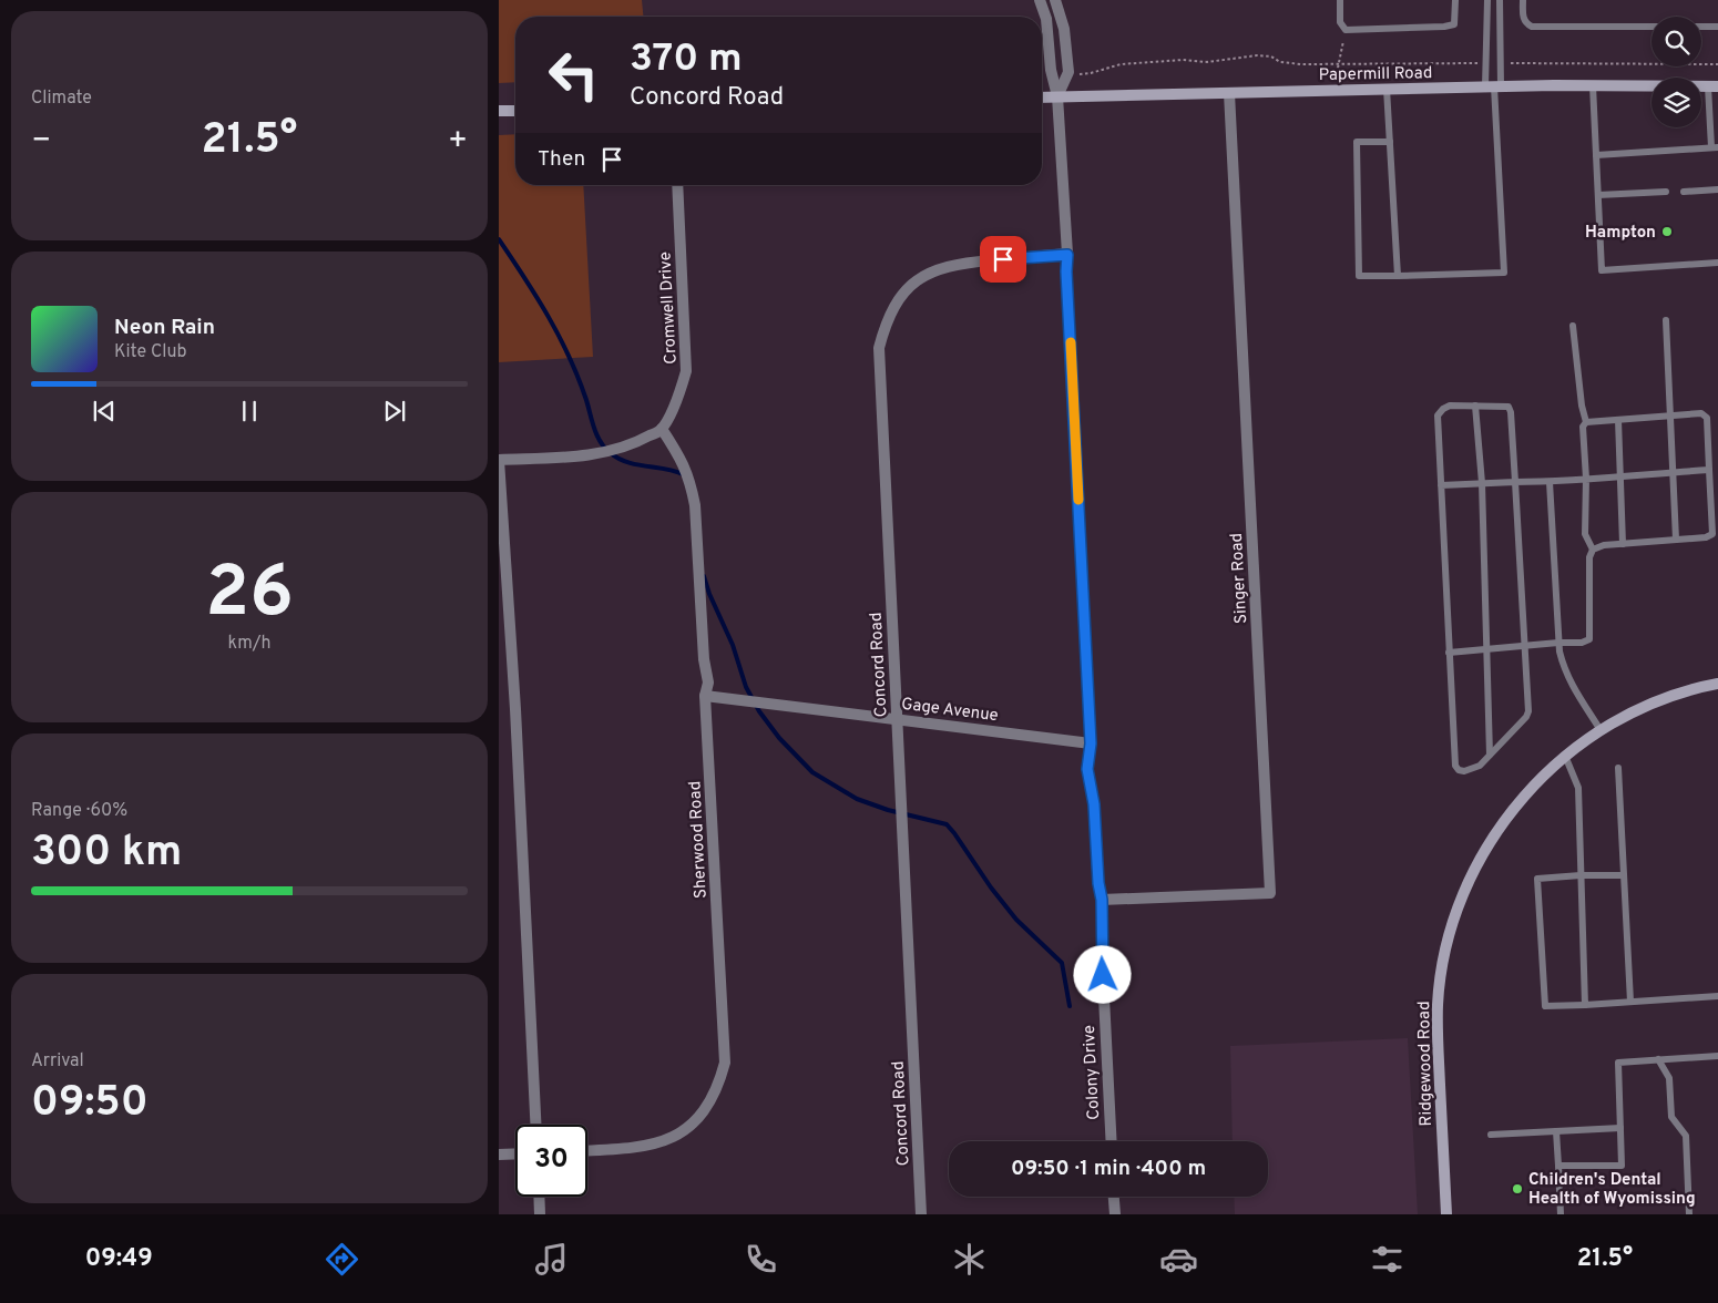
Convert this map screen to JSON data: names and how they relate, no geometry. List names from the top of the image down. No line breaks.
{"streets":{"main road":["Papermill Road","Ridgewood Road"],"street":["Cromwell Drive","Singer Road","Concord Road","Gage Avenue","Sherwood Road","Colony Drive"]},"crossings":[["Papermill Road","Singer Road"],["Papermill Road","Colony Drive"],["Cromwell Drive","Sherwood Road"],["Singer Road","Colony Drive"],["Concord Road","Gage Avenue"],["Concord Road","Colony Drive"],["Gage Avenue","Sherwood Road"],["Gage Avenue","Colony Drive"]],"places":["Hampton","Children's Dental Health of Wyomissing"],"page":{"tile":["Climate",["26","km/h"],["Range · 60%","300 km"],["Arrival","09:50"]],"turn":["370 m","Concord Road"],"heat":["−","21.5°","+"],"then":"Then","song":["Neon Rain","Kite Club"],"limit":"30","trip":"09:50 · 1 min · 400 m","tabs":["09:49","21.5°"]}}
